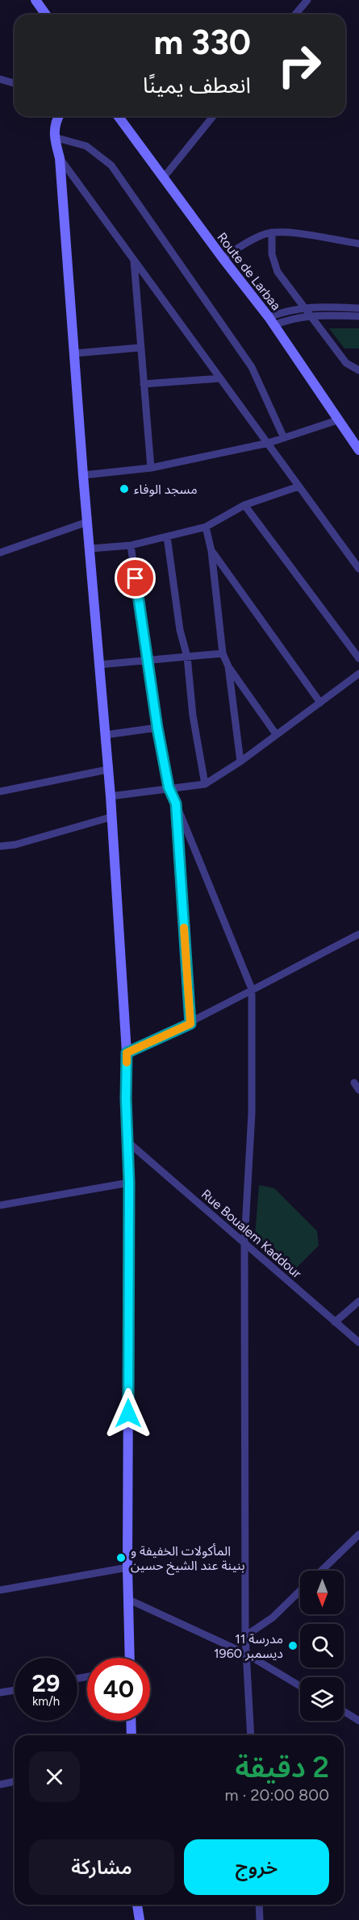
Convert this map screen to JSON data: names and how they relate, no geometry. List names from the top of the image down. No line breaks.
{"streets":{"street":["Route de Larbaa","Rue Boualem Kaddour"]},"places":["مسجد الوفاء","المأكولات الخفيفة و بنينة عند الشيخ حسين","مدرسة 11 ديسمبر 1960"],"north":"bottom","page":{"turn":["330 m","انعطف يمينًا"],"speed":"29 km/h","limit":"40","heading":["2 دقيقة","800 m · 20:00"],"buttons":["خروج","مشاركة"]}}
